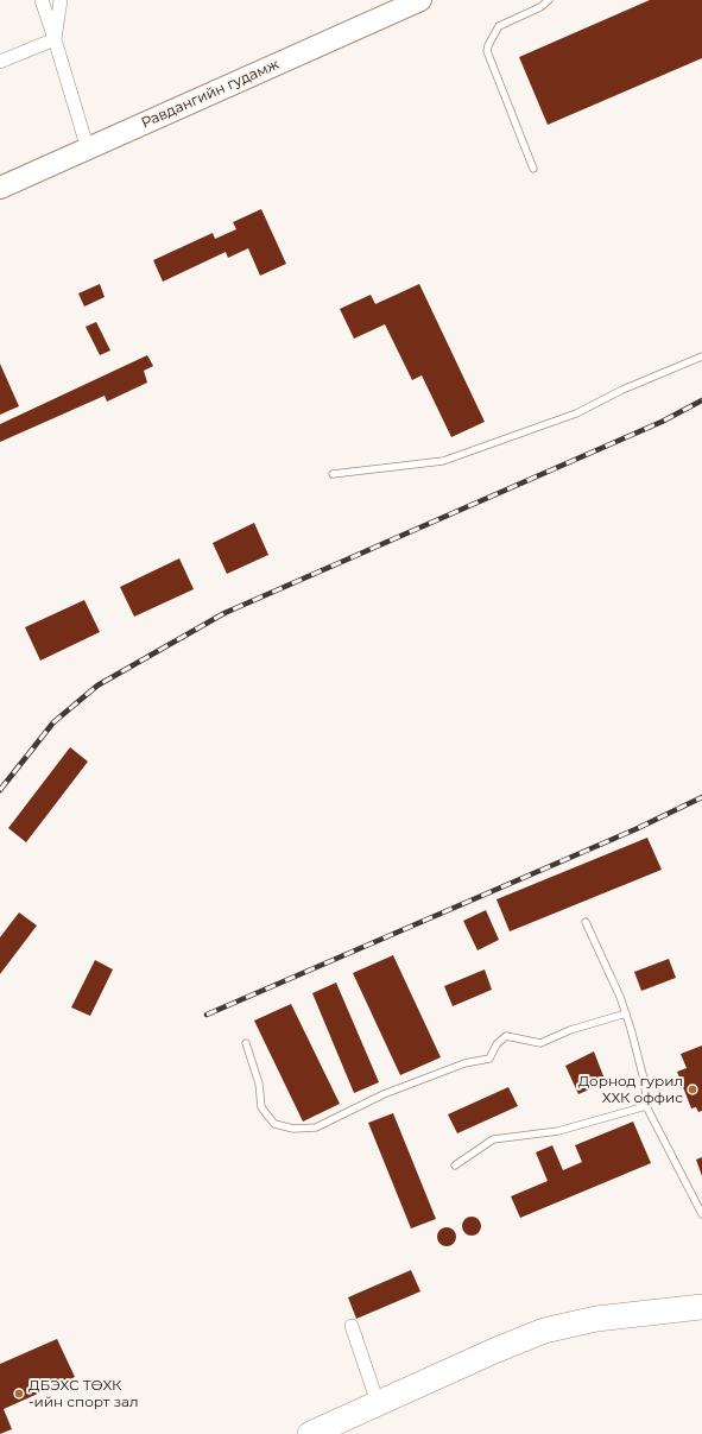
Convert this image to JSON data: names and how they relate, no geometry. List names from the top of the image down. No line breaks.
{"streets":{"main road":["Равдангийн гудамж"]},"places":["Дорнод гурил ХХК оффис","ДБЭХС ТӨХК -ийн спорт зал"]}
